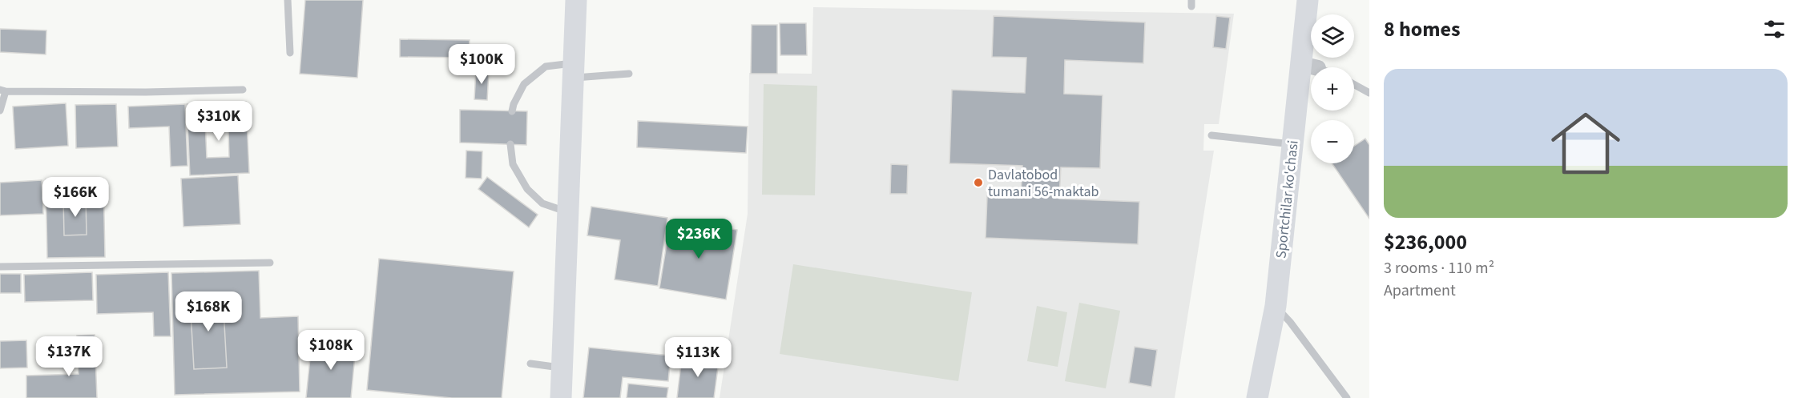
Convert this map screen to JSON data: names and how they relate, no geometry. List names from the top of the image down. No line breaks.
{"streets":{"street":["Sportchilar ko'chasi"]},"places":["Davlatobod tumani 56-maktab"],"page":{"heading":"8 homes","map_buttons":["+","−"],"price":["$100K","$310K","$166K","$236K","$168K","$108K","$137K","$113K"],"list":[{"name":"$236,000","note":"3 rooms · 110 m² · Apartment"}]}}
